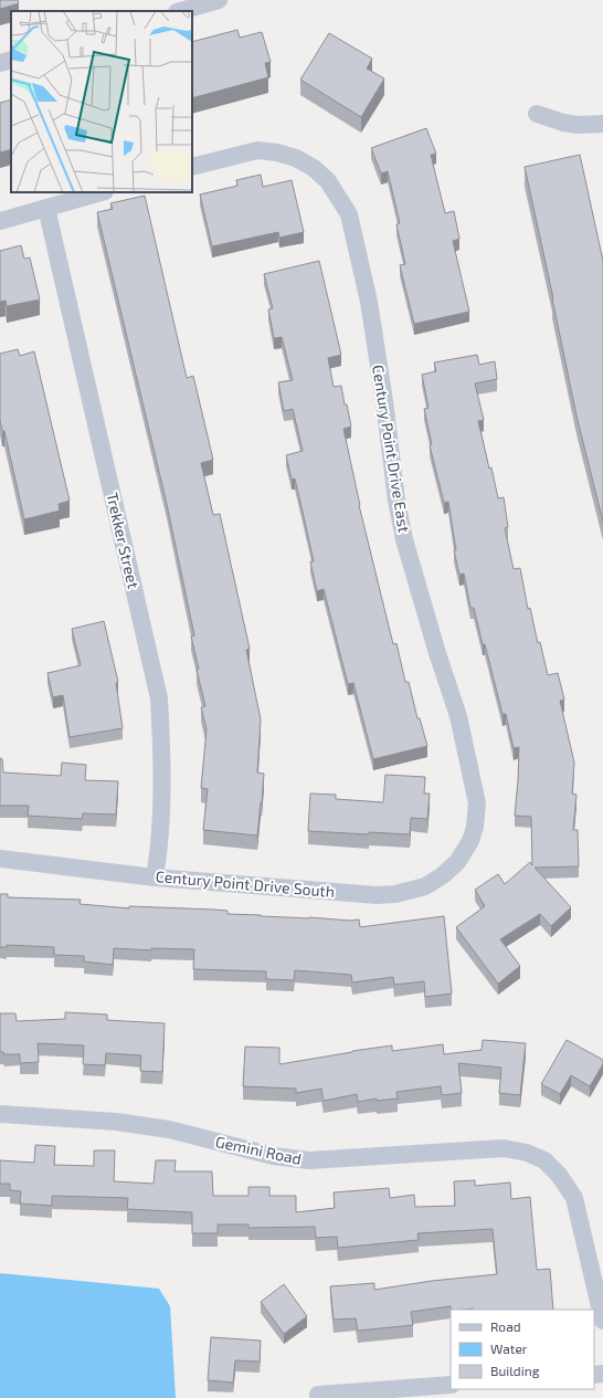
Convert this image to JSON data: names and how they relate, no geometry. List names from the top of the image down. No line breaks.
{"streets":{"street":["Century Point Drive East","Trekker Street","Century Point Drive South","Gemini Road"]},"crossings":[["Century Point Drive East","Century Point Drive South"],["Trekker Street","Century Point Drive South"]],"legend":["Road","Water","Building"]}
